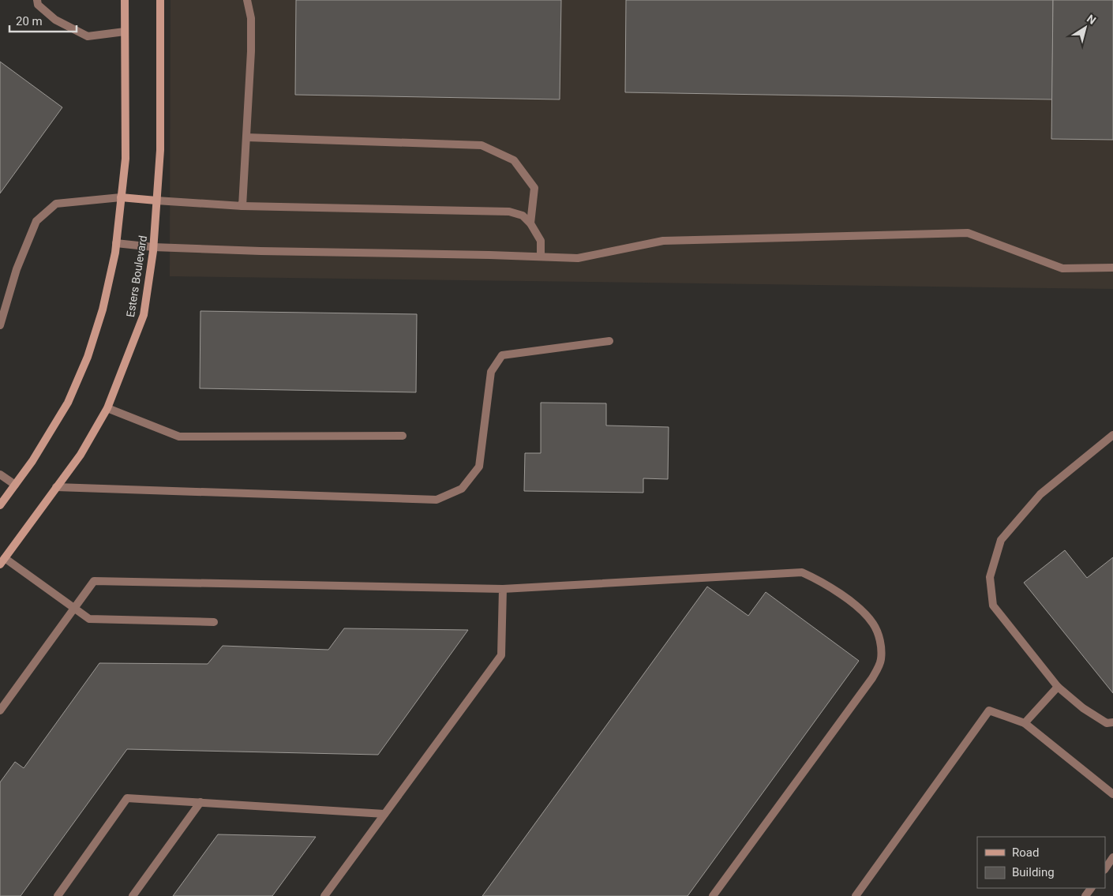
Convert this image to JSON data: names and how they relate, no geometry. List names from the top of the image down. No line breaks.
{"streets":{"main road":["Esters Boulevard"]},"legend":["Road","Building"],"scale_bar":"20 m","north":"top right"}
